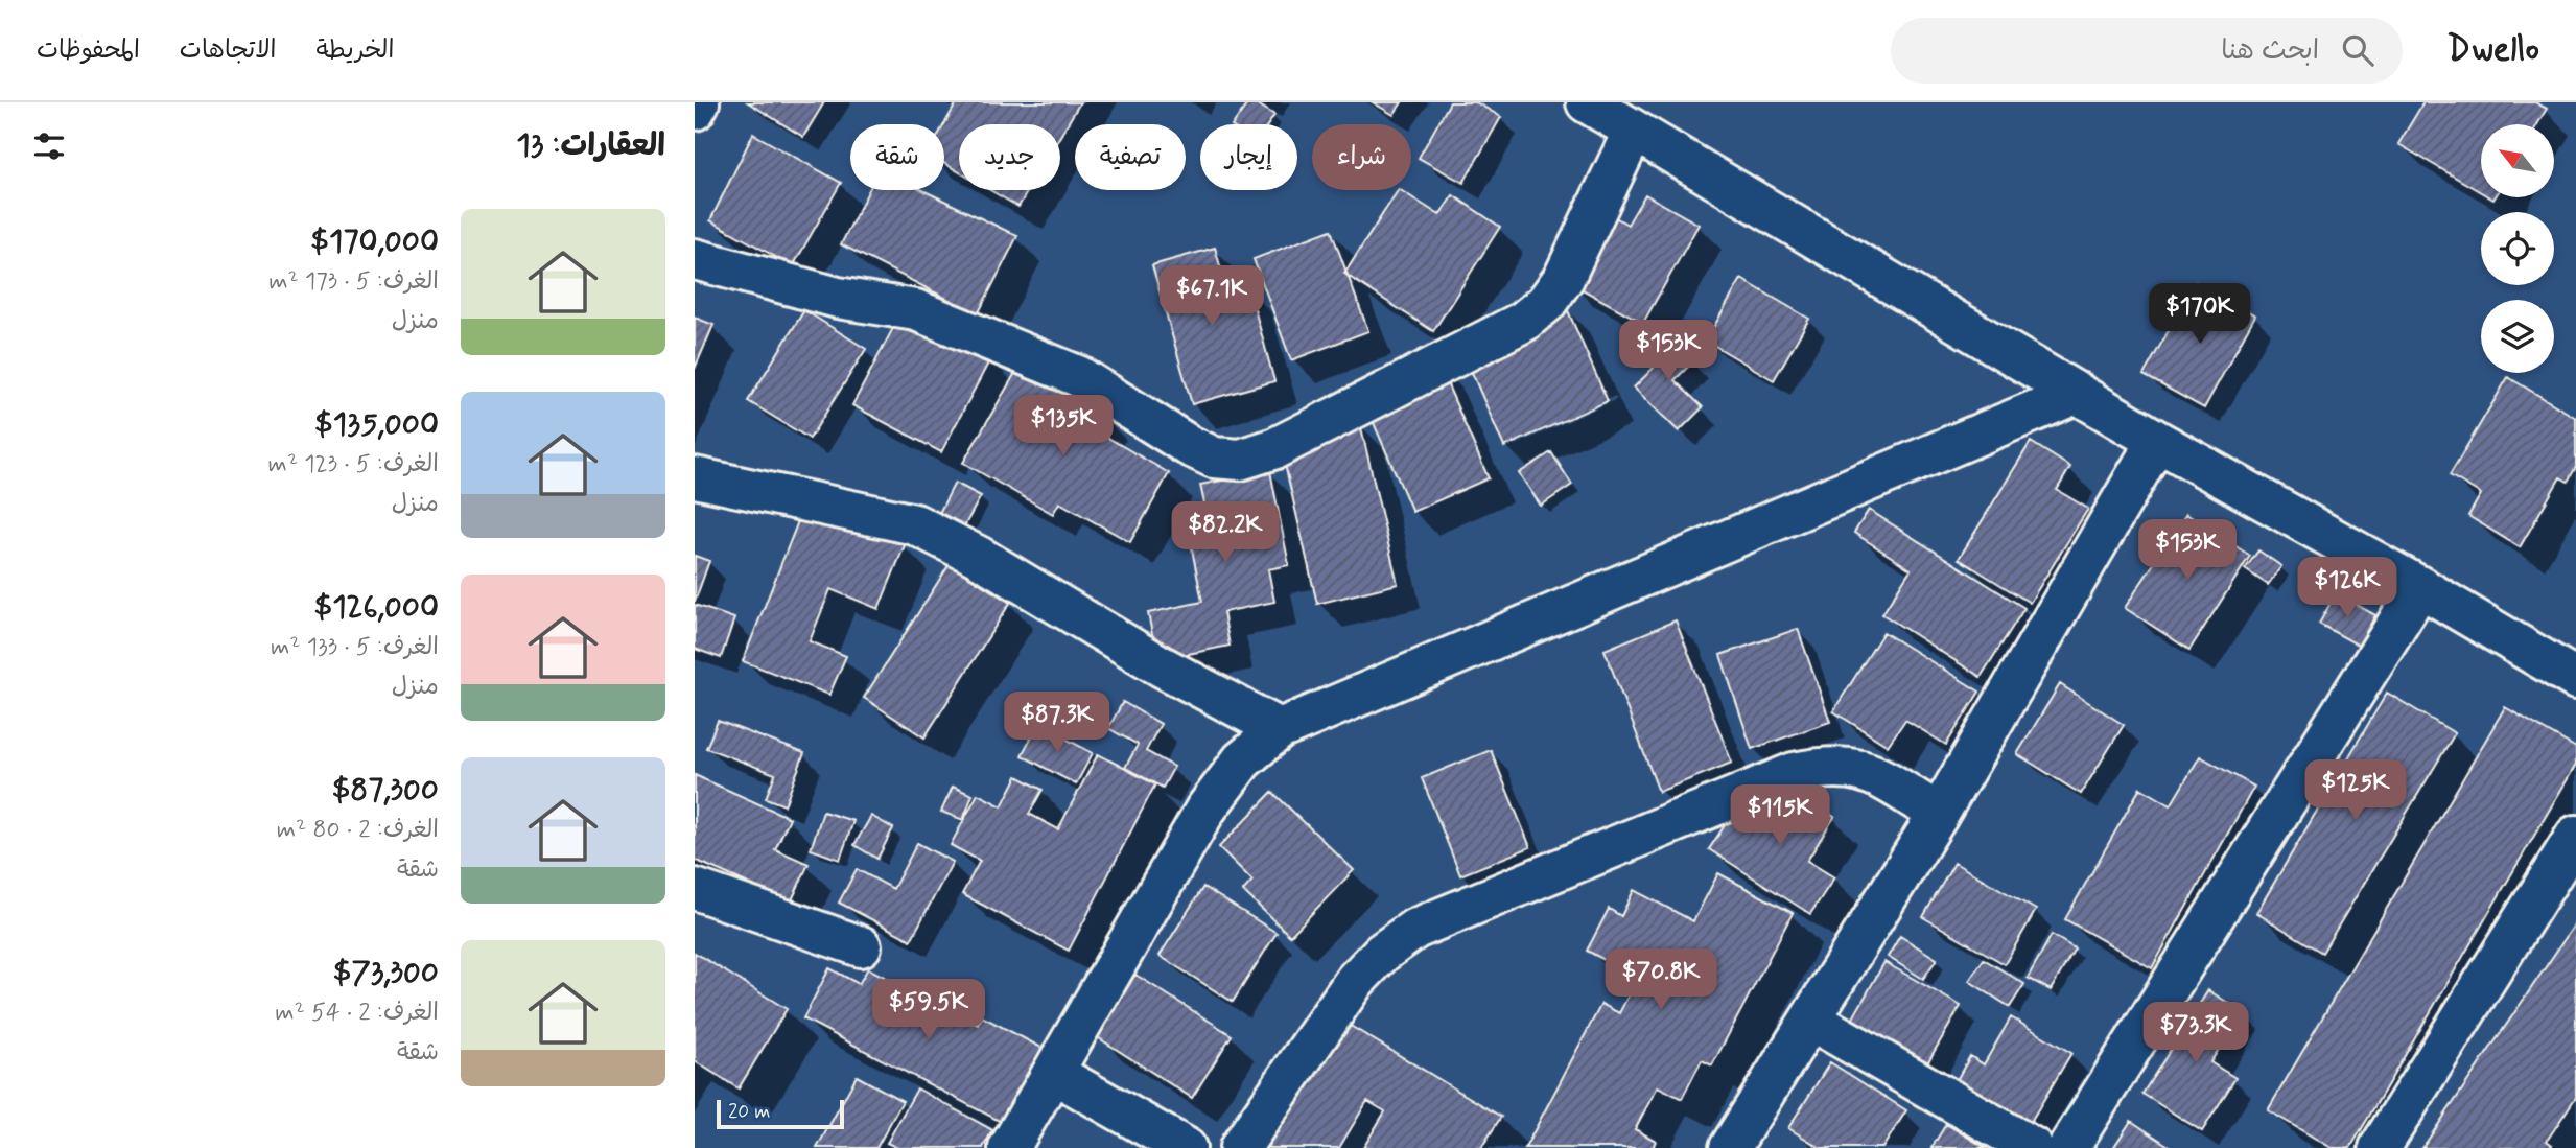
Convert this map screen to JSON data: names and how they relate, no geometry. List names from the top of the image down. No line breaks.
{"scale_bar":"20 m","north":"top left","page":{"header":"Dwello","search":"ابحث هنا","nav":["الخريطة","الاتجاهات","المحفوظات"],"heading":"العقارات: 13","chip":["شراء","إيجار","تصفية","جديد","شقة"],"list":[{"name":"$170,000","note":"الغرف: 5 · 173 m² · منزل"},{"name":"$135,000","note":"الغرف: 5 · 123 m² · منزل"},{"name":"$126,000","note":"الغرف: 5 · 133 m² · منزل"},{"name":"$87,300","note":"الغرف: 2 · 80 m² · شقة"},{"name":"$73,300","note":"الغرف: 2 · 54 m² · شقة"}],"price":["$67.1K","$170K","$153K","$135K","$82.2K","$153K","$126K","$87.3K","$125K","$115K","$70.8K","$59.5K","$73.3K"],"scale":"20 m"}}
